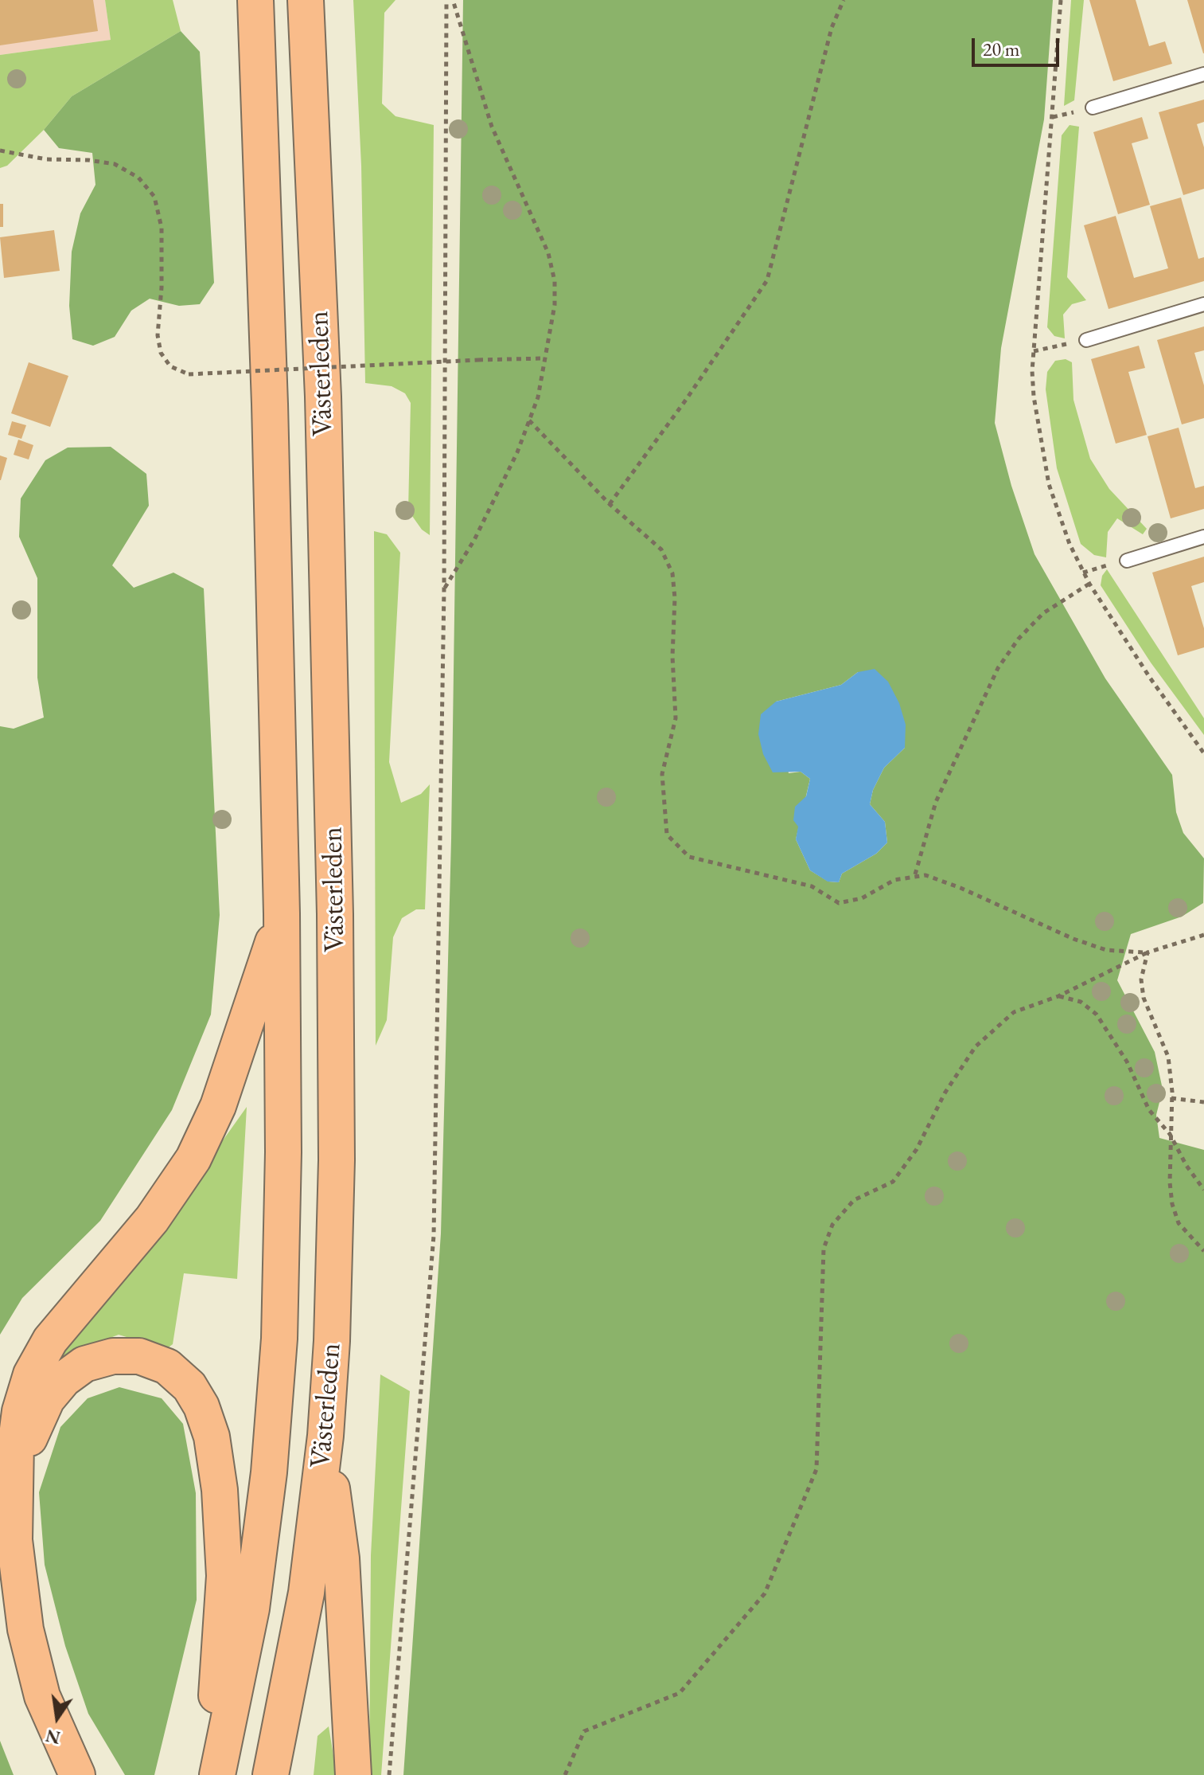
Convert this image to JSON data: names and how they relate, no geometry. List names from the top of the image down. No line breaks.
{"streets":{"highway":["Västerleden"]},"scale_bar":"20 m","north":"bottom"}
